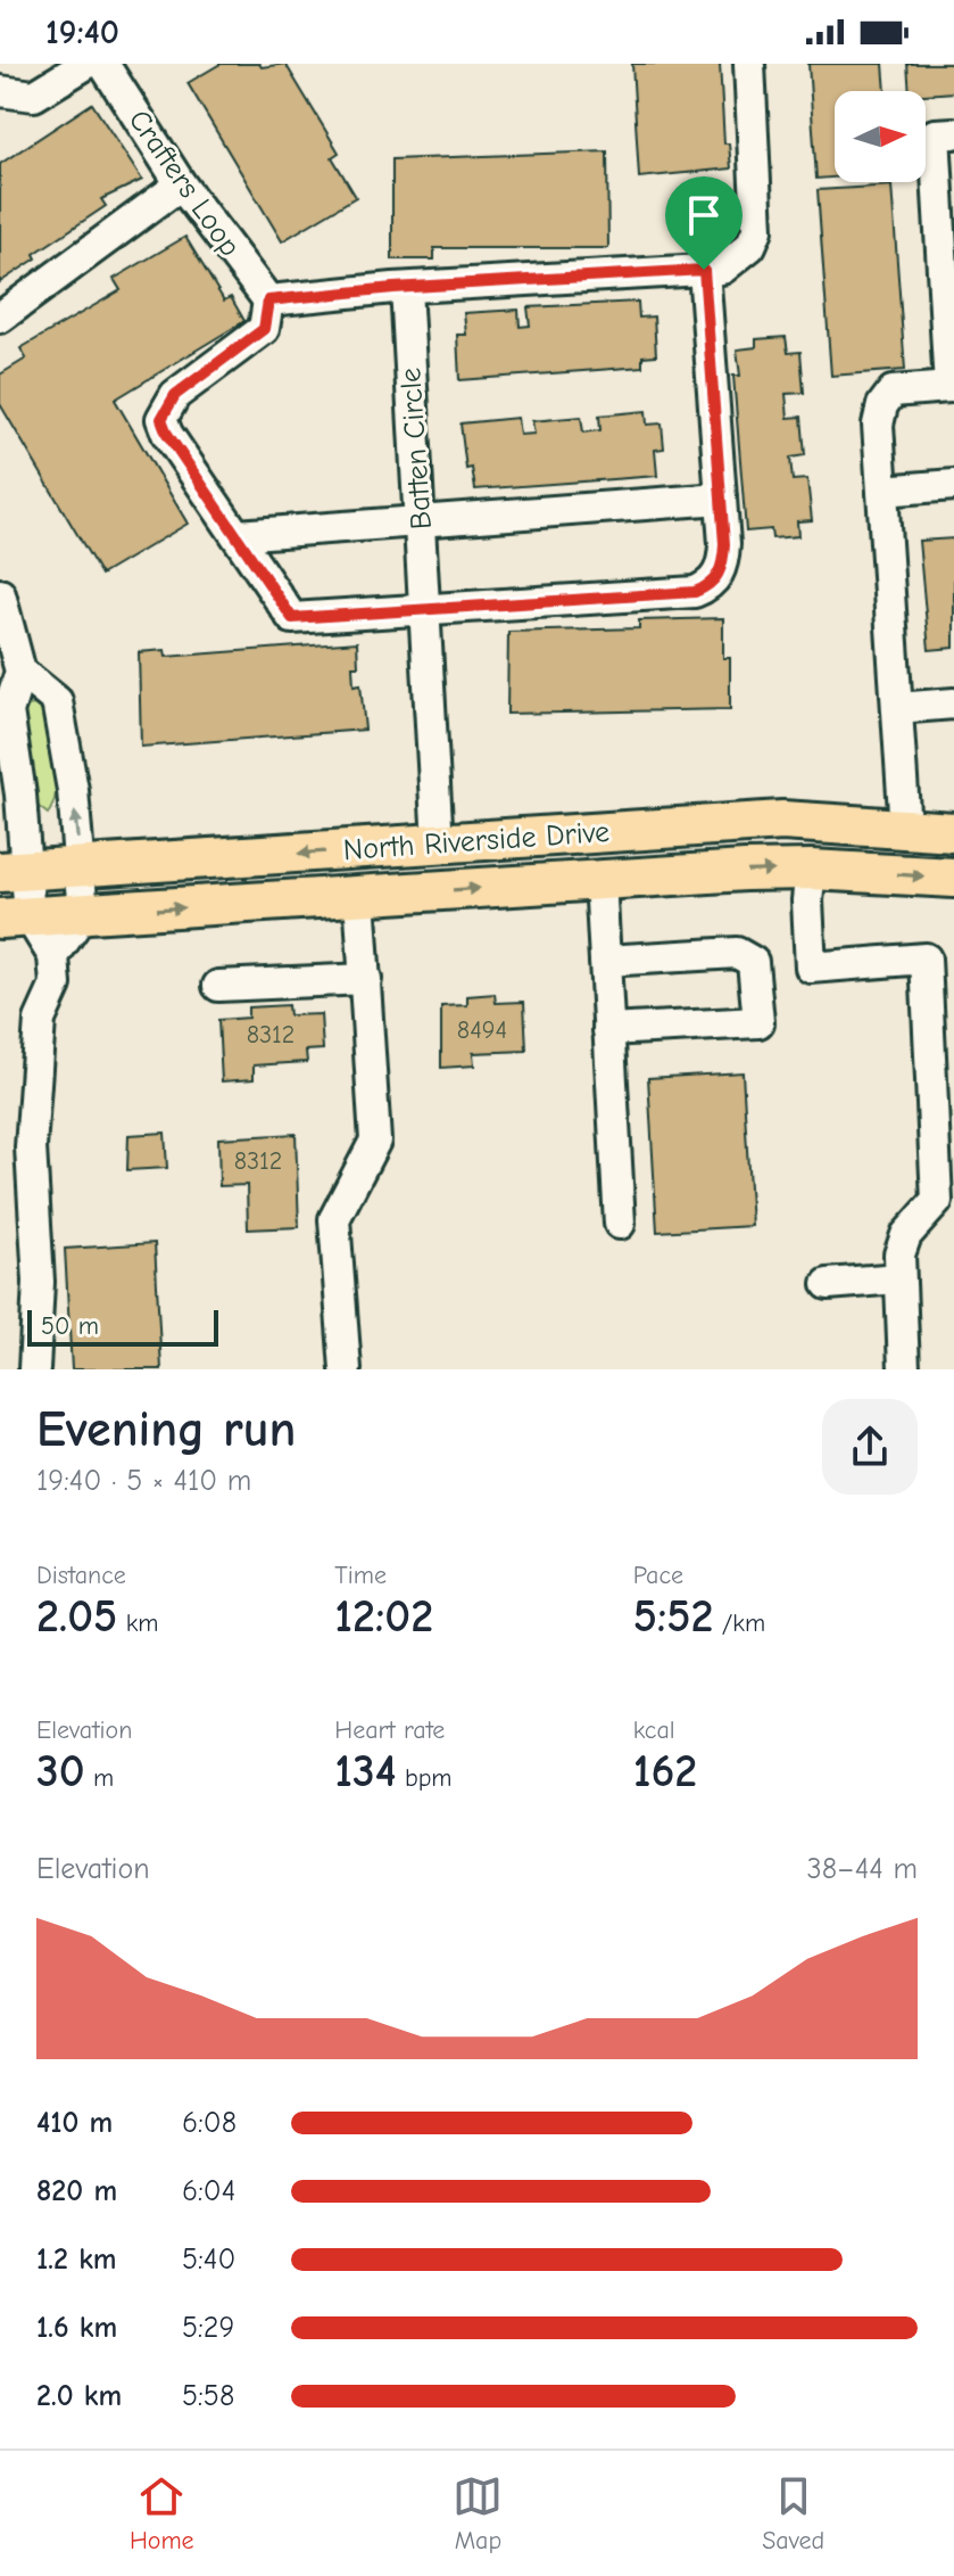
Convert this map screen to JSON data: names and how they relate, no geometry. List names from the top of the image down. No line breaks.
{"streets":{"main road":["North Riverside Drive"],"street":["Crafters Loop","Batten Circle"]},"crossings":[["Batten Circle","North Riverside Drive"]],"house_numbers":["8494","8312","8312"],"scale_bar":"50 m","north":"right","page":{"status":"19:40","scale":"50 m","heading":["Evening run","19:40 · 5 × 410 m"],"stats":[["Distance","2.05 km"],["Time","12:02"],["Pace","5:52 /km"],["Elevation","30 m"],["Heart rate","134 bpm"],["kcal","162"]],"chart":["Elevation","38–44 m"],"list":[{"name":"410 m","note":"6:08"},{"name":"820 m","note":"6:04"},{"name":"1.2 km","note":"5:40"},{"name":"1.6 km","note":"5:29"},{"name":"2.0 km","note":"5:58"}],"tabs":["Home","Map","Saved"]}}
